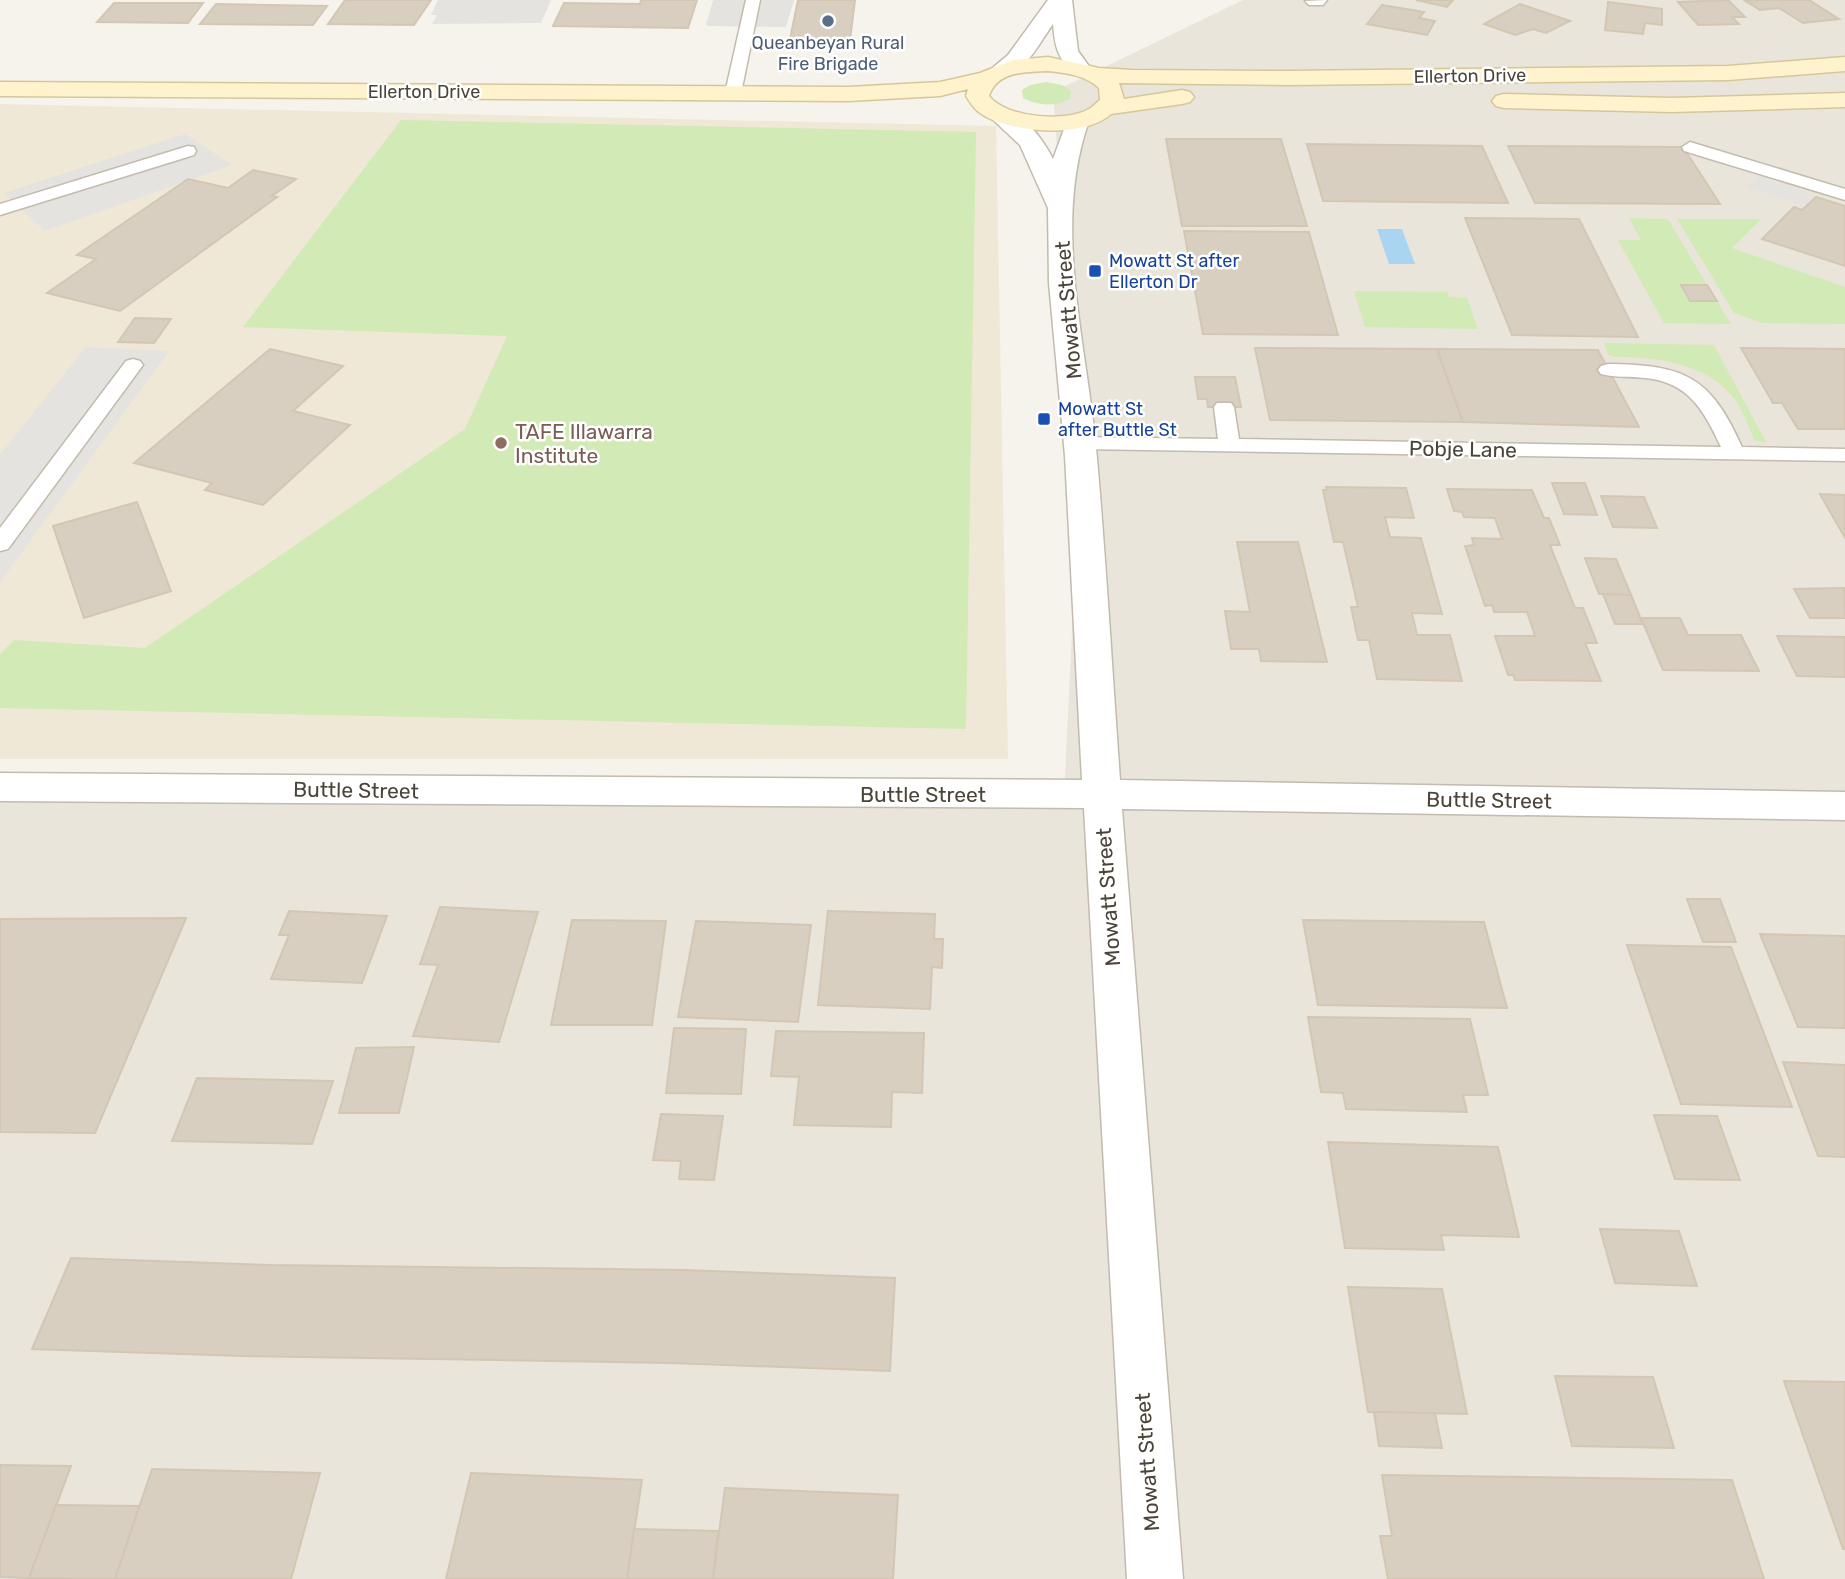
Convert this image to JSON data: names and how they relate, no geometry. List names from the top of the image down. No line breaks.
{"streets":{"main road":["Ellerton Drive"],"street":["Mowatt Street","Buttle Street"],"lane":["Pobje Lane"]},"crossings":[["Ellerton Drive","Mowatt Street"],["Mowatt Street","Pobje Lane"],["Mowatt Street","Buttle Street"]],"places":{"other":["Queanbeyan Rural Fire Brigade","TAFE Illawarra Institute"],"transit":["Mowatt St after Ellerton Dr","Mowatt St after Buttle St"]}}
